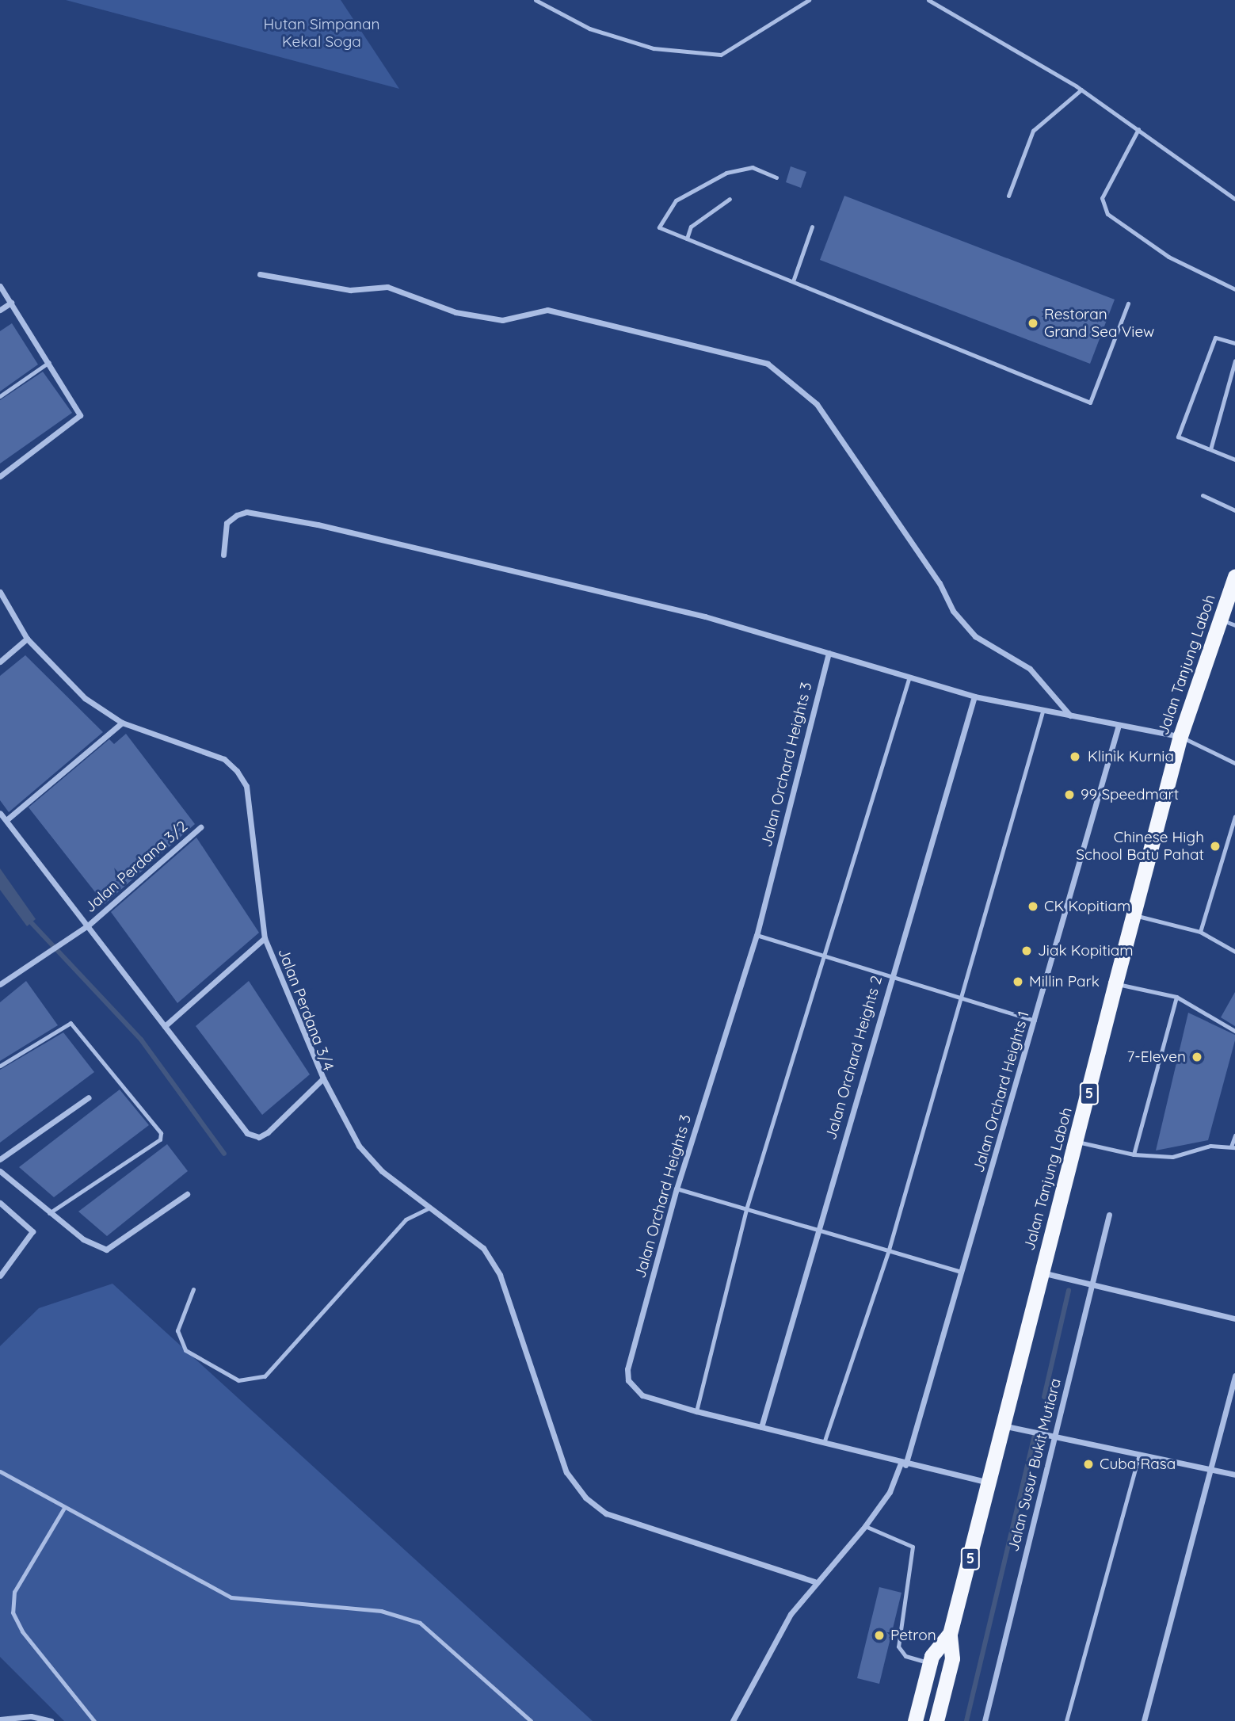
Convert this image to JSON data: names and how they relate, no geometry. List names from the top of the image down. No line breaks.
{"streets":{"highway":["Jalan Tanjung Laboh","5"],"street":["Jalan Orchard Heights 3","Jalan Perdana 3/2","Jalan Perdana 3/4","Jalan Orchard Heights 2","Jalan Orchard Heights 1","Jalan Susur Bukit Mutiara"]},"crossings":[["Jalan Tanjung Laboh","Jalan Orchard Heights 3"],["Jalan Orchard Heights 3","Jalan Orchard Heights 2"],["Jalan Orchard Heights 3","Jalan Orchard Heights 1"],["Jalan Perdana 3/2","Jalan Perdana 3/4"]],"parks":["Hutan Simpanan Kekal Soga"],"places":["Restoran Grand Sea View","Klinik Kurnia","99 Speedmart","Chinese High School Batu Pahat","CK Kopitiam","Jiak Kopitiam","Millin Park","7-Eleven","Cuba Rasa","Petron"]}
